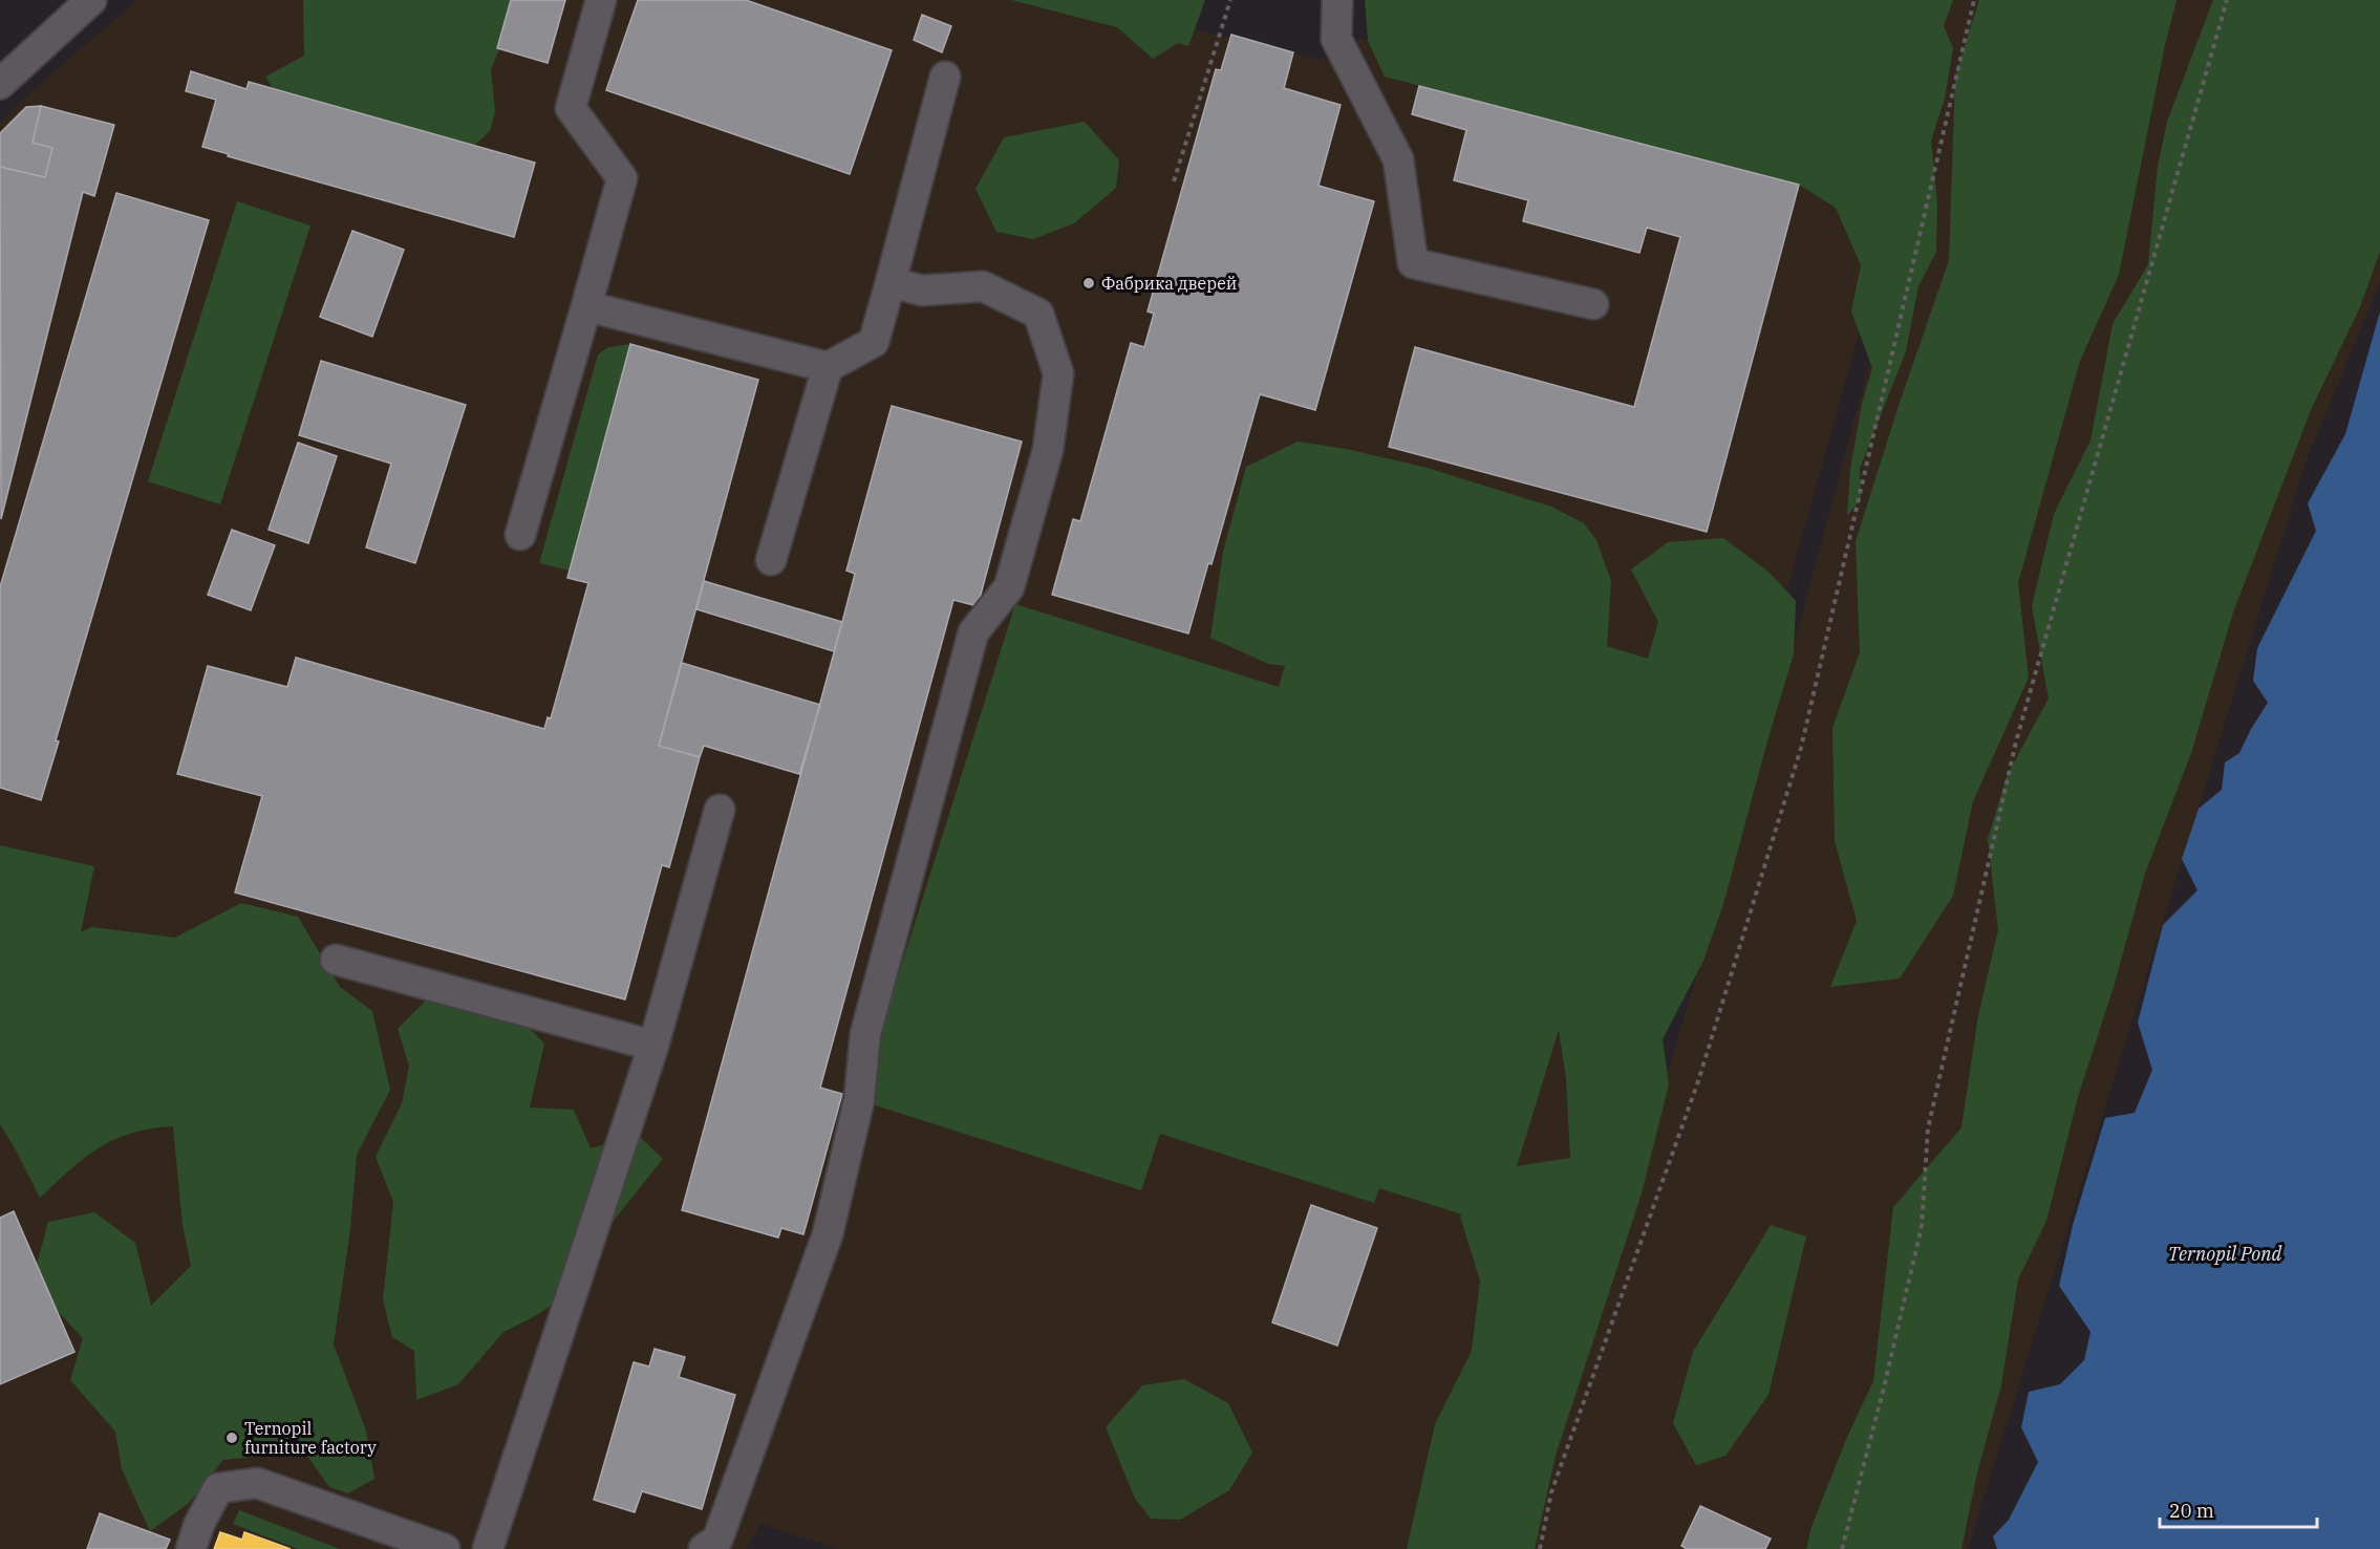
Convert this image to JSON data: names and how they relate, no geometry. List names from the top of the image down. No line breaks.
{"water":["Ternopil Pond"],"places":["Фабрика дверей","Ternopil furniture factory"],"scale_bar":"20 m"}
